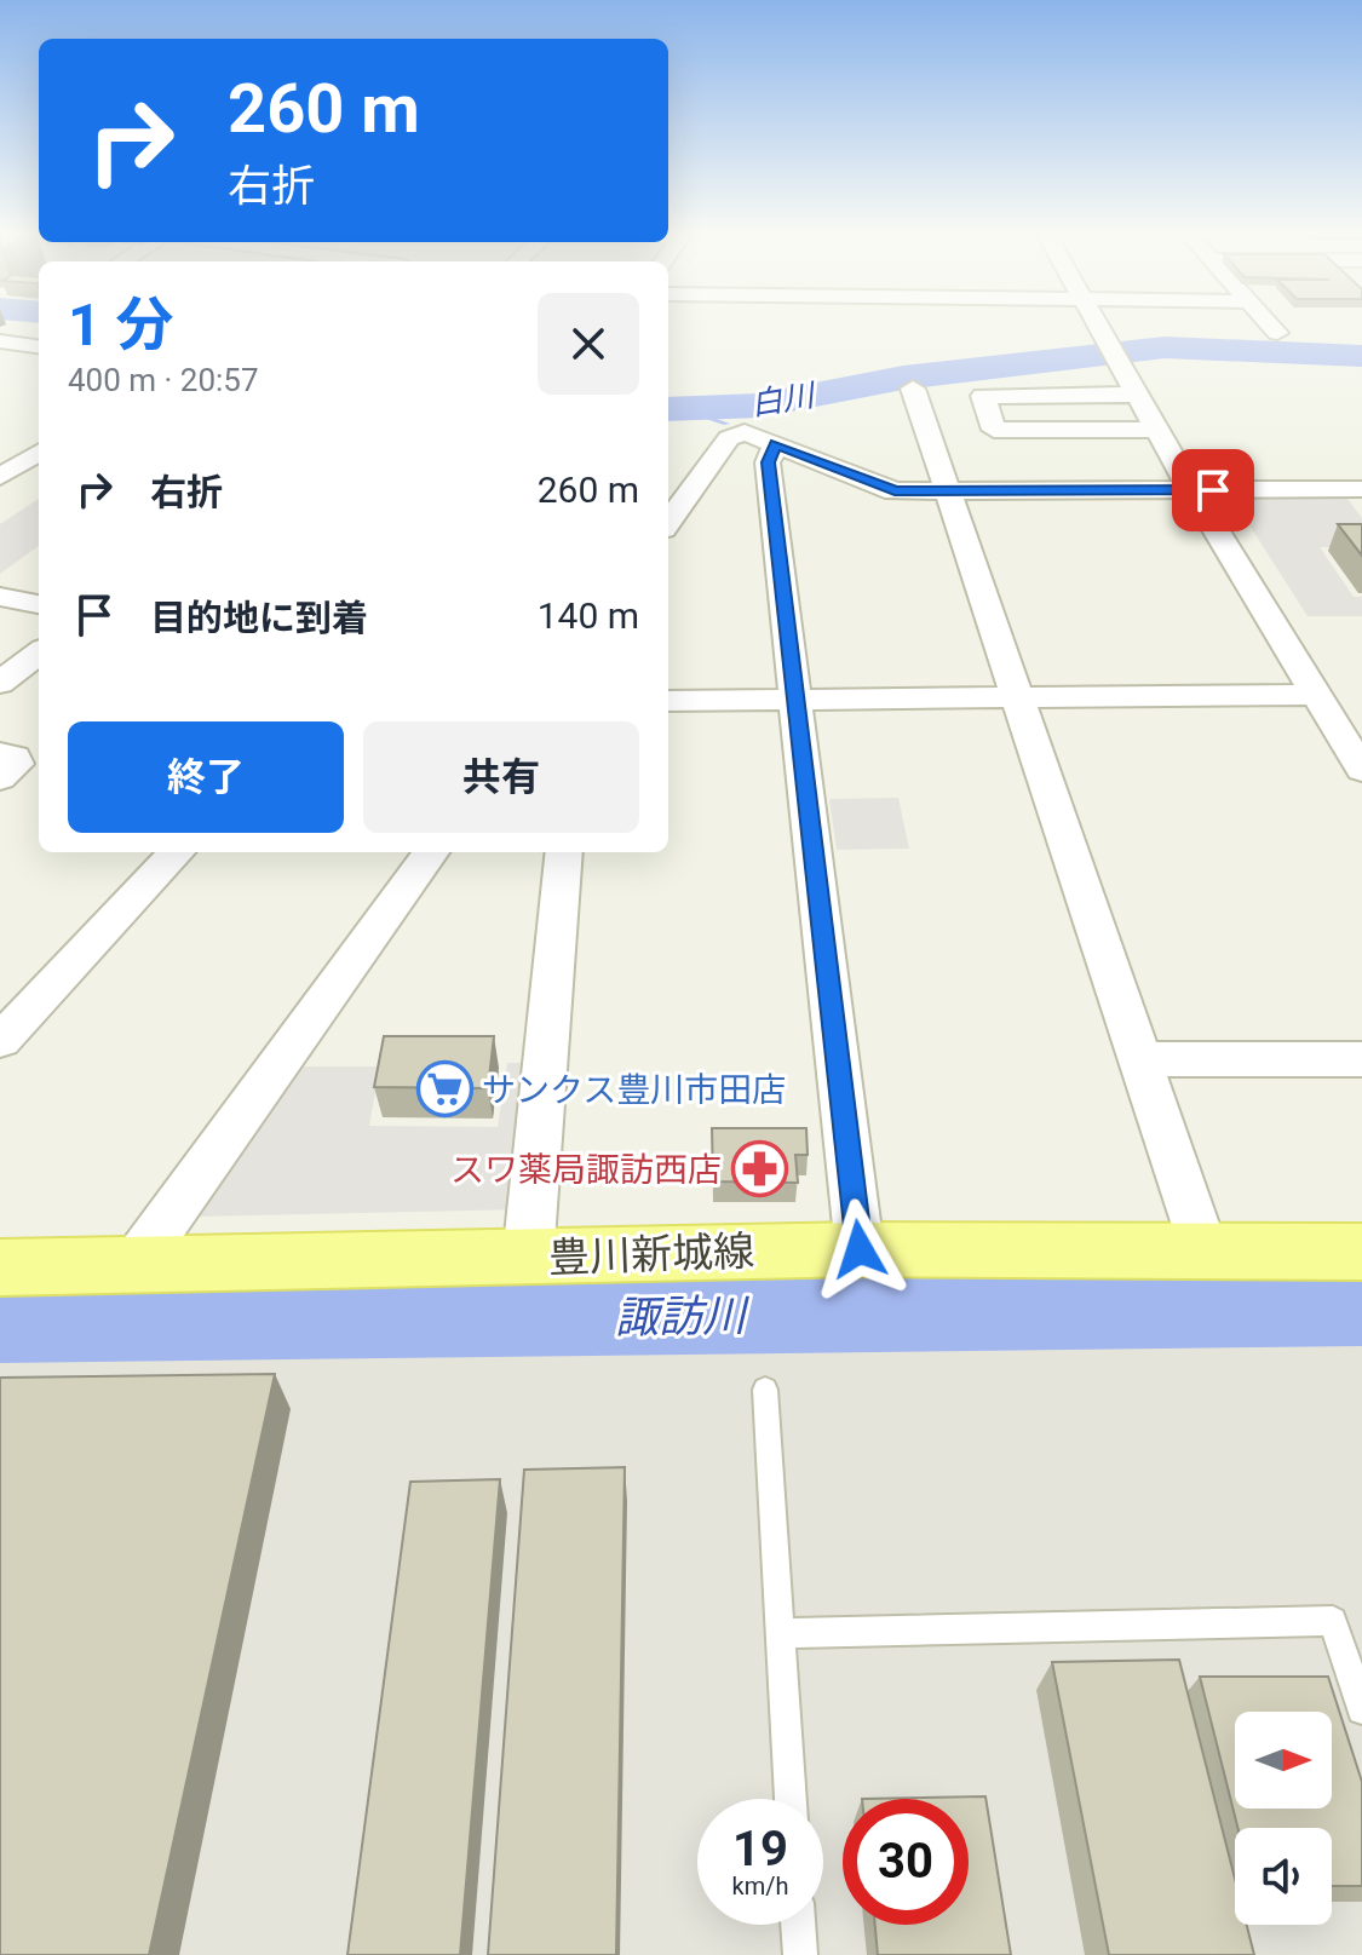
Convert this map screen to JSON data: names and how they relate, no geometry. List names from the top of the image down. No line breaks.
{"streets":{"main road":["豊川新城線"]},"water":["白川","諏訪川"],"places":{"supermarket":["サンクス豊川市田店"],"pharmacy":["スワ薬局諏訪西店"]},"north":"right","page":{"turn":["260 m","右折"],"heading":["1 分","400 m · 20:57"],"list":[{"name":"右折","value":"260 m"},{"name":"目的地に到着","value":"140 m"}],"buttons":["終了","共有"],"speed":"19 km/h","limit":"30"}}
